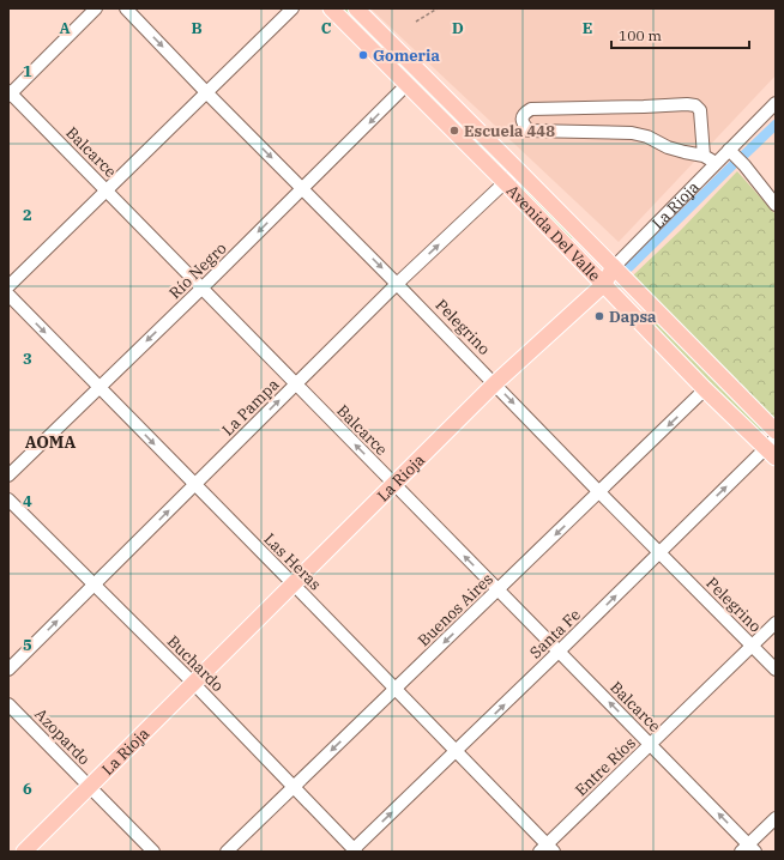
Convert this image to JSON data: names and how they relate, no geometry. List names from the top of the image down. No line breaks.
{"streets":{"main road":["La Rioja","Avenida Del Valle"],"street":["Balcarce","Río Negro","Pelegrino","La Pampa","Las Heras","Buenos Aires","Santa Fe","Buchardo","Azopardo","Entre Ríos"]},"crossings":[["Balcarce","La Rioja"],["Balcarce","Río Negro"],["Balcarce","La Pampa"],["Balcarce","Buenos Aires"],["Balcarce","Santa Fe"],["Balcarce","Entre Ríos"],["La Rioja","Avenida Del Valle"],["La Rioja","Pelegrino"],["La Rioja","Las Heras"],["La Rioja","Buchardo"],["La Rioja","Azopardo"],["Avenida Del Valle","Río Negro"],["Avenida Del Valle","La Pampa"],["Avenida Del Valle","Buenos Aires"],["Avenida Del Valle","Santa Fe"],["Río Negro","Pelegrino"],["Río Negro","Las Heras"],["Pelegrino","La Pampa"],["Pelegrino","Buenos Aires"],["Pelegrino","Santa Fe"],["Pelegrino","Entre Ríos"],["La Pampa","Las Heras"],["La Pampa","Buchardo"],["Las Heras","Buenos Aires"],["Las Heras","Santa Fe"],["Las Heras","Entre Ríos"],["Buenos Aires","Buchardo"],["Santa Fe","Buchardo"]],"one_way":["Balcarce","Río Negro","Pelegrino","La Pampa","Buenos Aires","Santa Fe"],"districts":["AOMA"],"places":["Gomeria","Escuela 448","Dapsa"],"scale_bar":"100 m","grid":{"columns":["A","B","C","D","E"],"rows":["1","2","3","4","5","6"]}}
